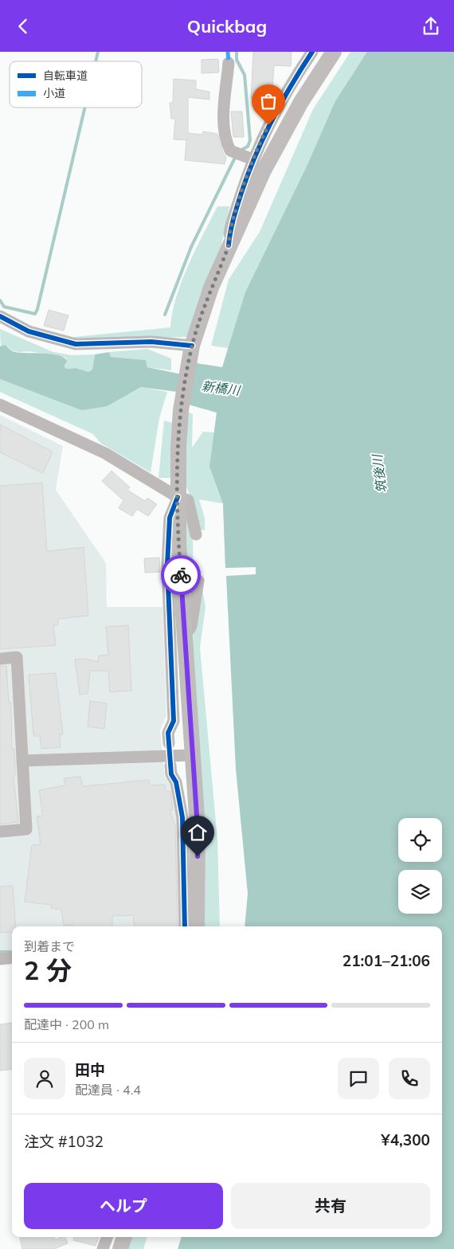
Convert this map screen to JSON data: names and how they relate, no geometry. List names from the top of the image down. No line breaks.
{"water":["新橋川","筑後川"],"legend":["自転車道","小道"],"page":{"header":"Quickbag","heading":["2 分","到着まで","21:01–21:06"],"panel":["田中","配達員 · 4.4","注文 #1032","¥4,300"],"bar":"配達中 · 200 m","buttons":["ヘルプ","共有"]}}
